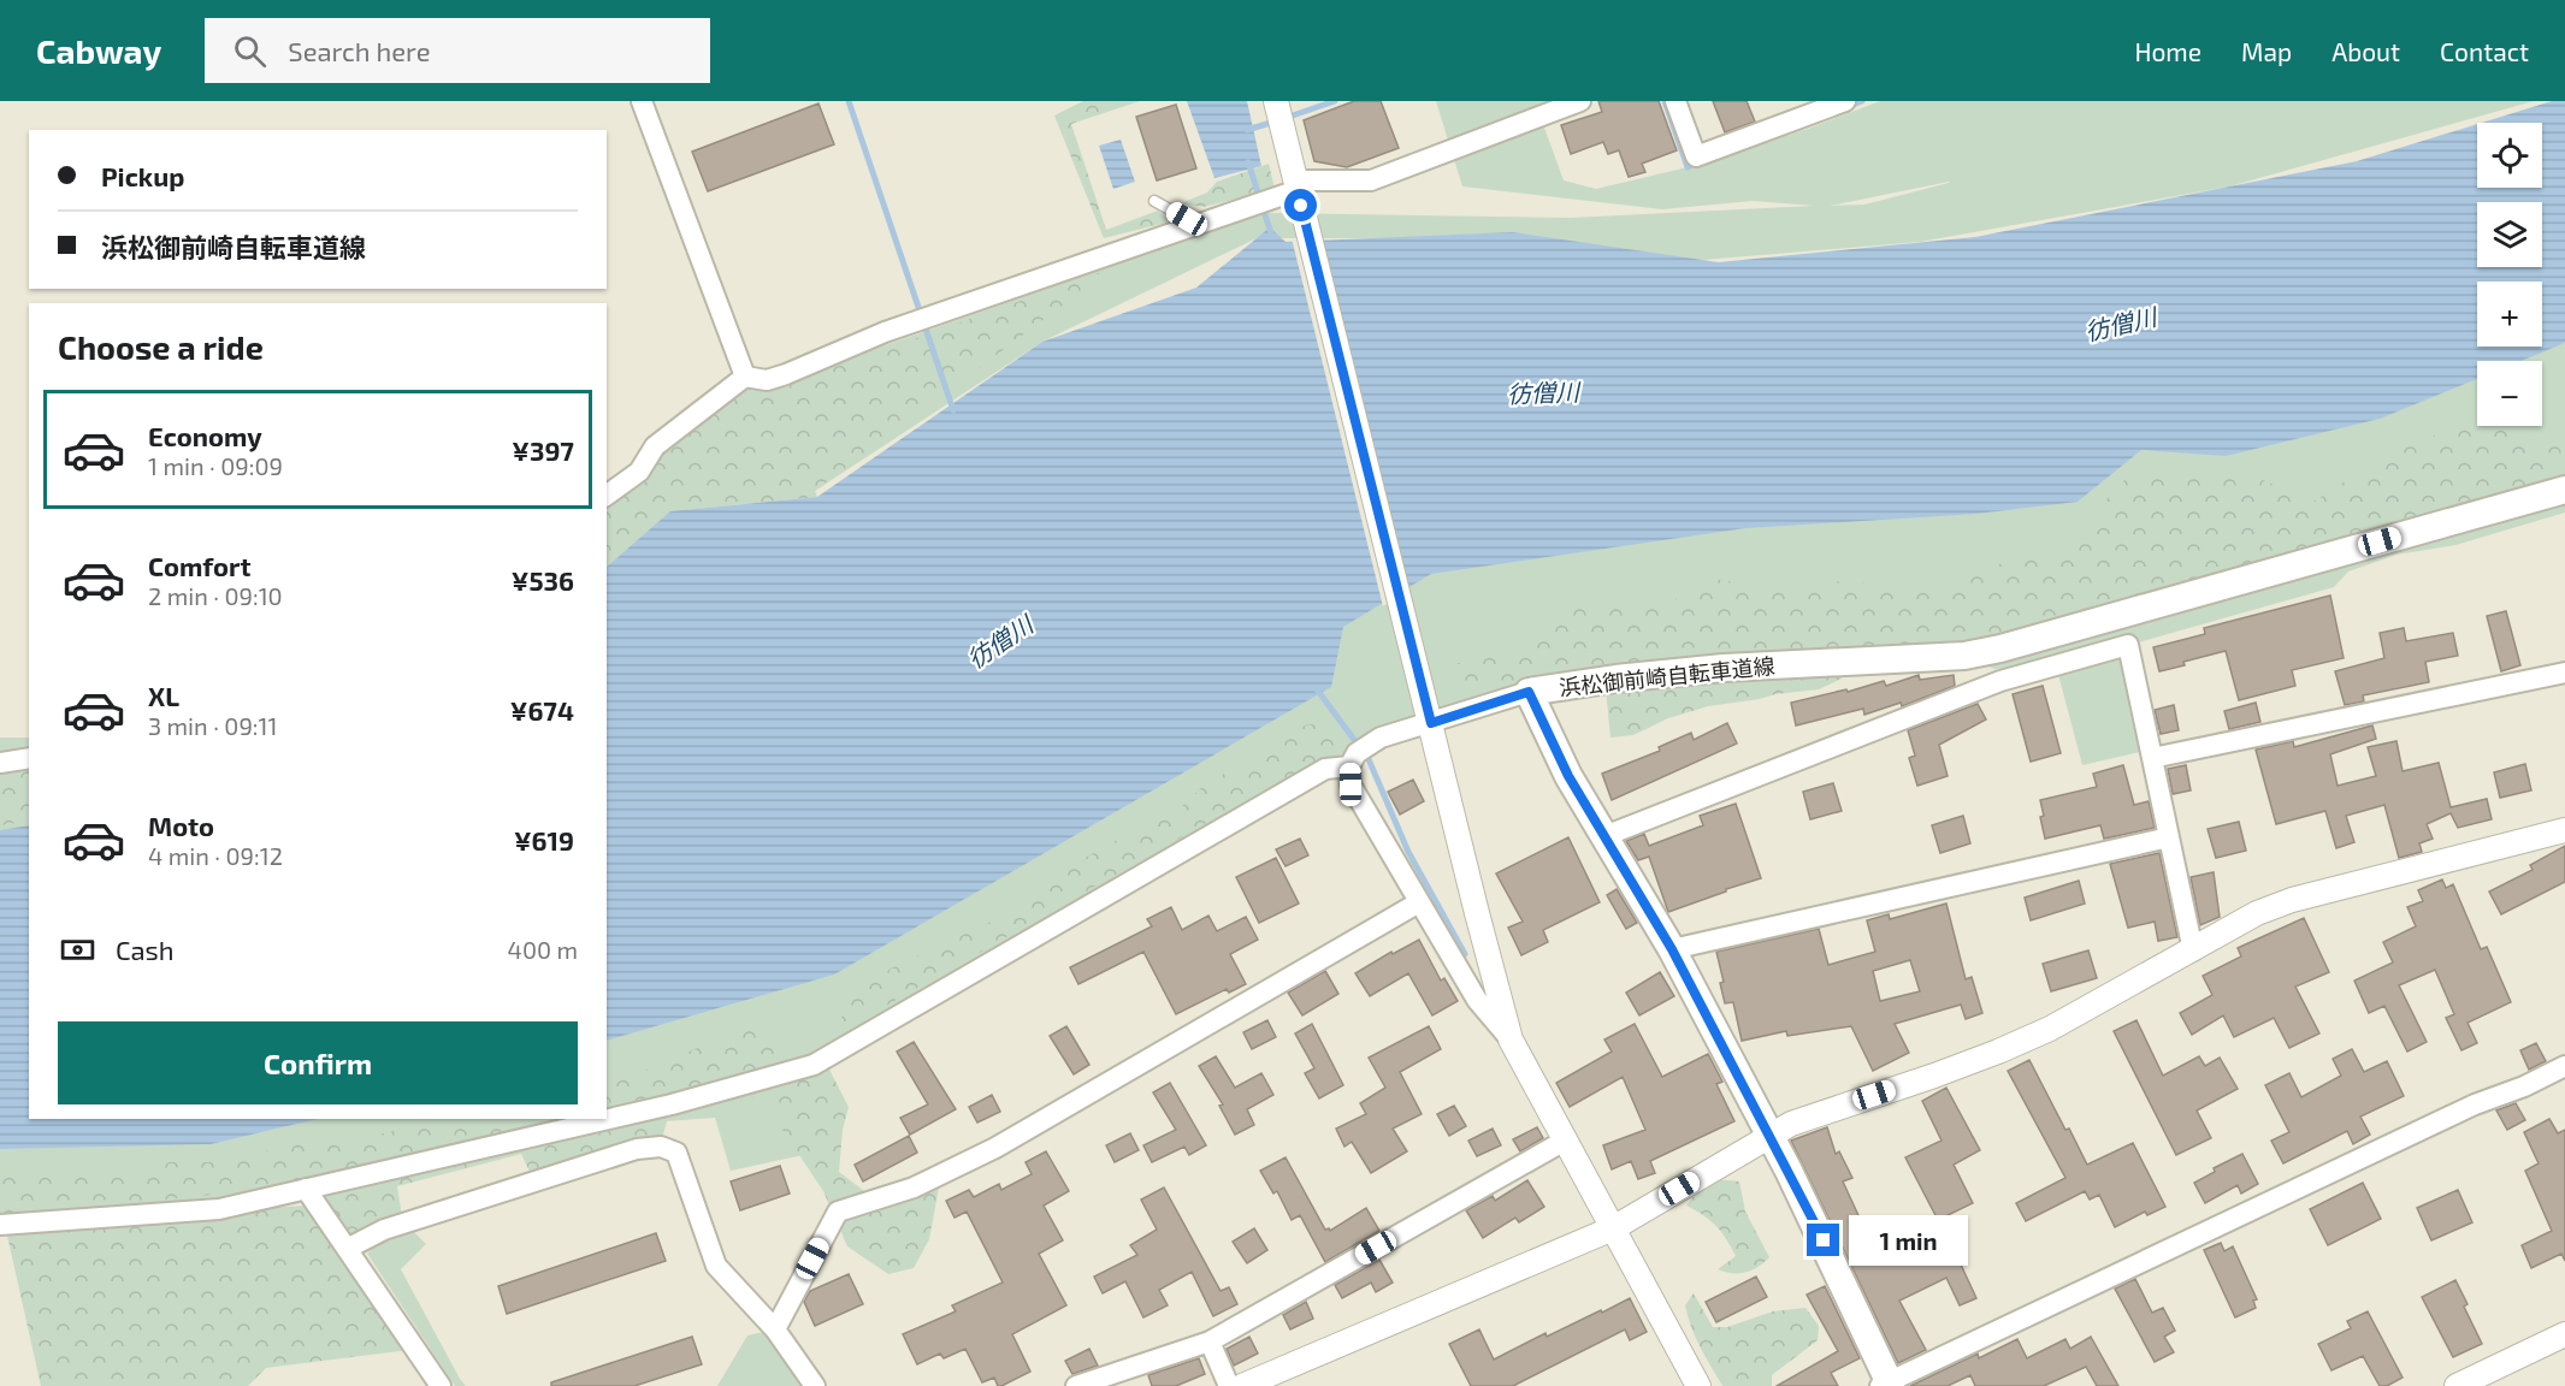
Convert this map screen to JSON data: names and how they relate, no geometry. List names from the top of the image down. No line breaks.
{"streets":{"main road":["浜松御前崎自転車道線"]},"water":["彷僧川"],"page":{"header":"Cabway","search":"Search here","nav":["Home","Map","About","Contact"],"map_buttons":["+","−"],"banner":["Pickup","浜松御前崎自転車道線"],"heading":"Choose a ride","list":[{"name":"Economy","note":"1 min · 09:09","value":"¥397"},{"name":"Comfort","note":"2 min · 09:10","value":"¥536"},{"name":"XL","note":"3 min · 09:11","value":"¥674"},{"name":"Moto","note":"4 min · 09:12","value":"¥619"}],"pay":["Cash","400 m"],"buttons":"Confirm","bubble":"1 min"}}
